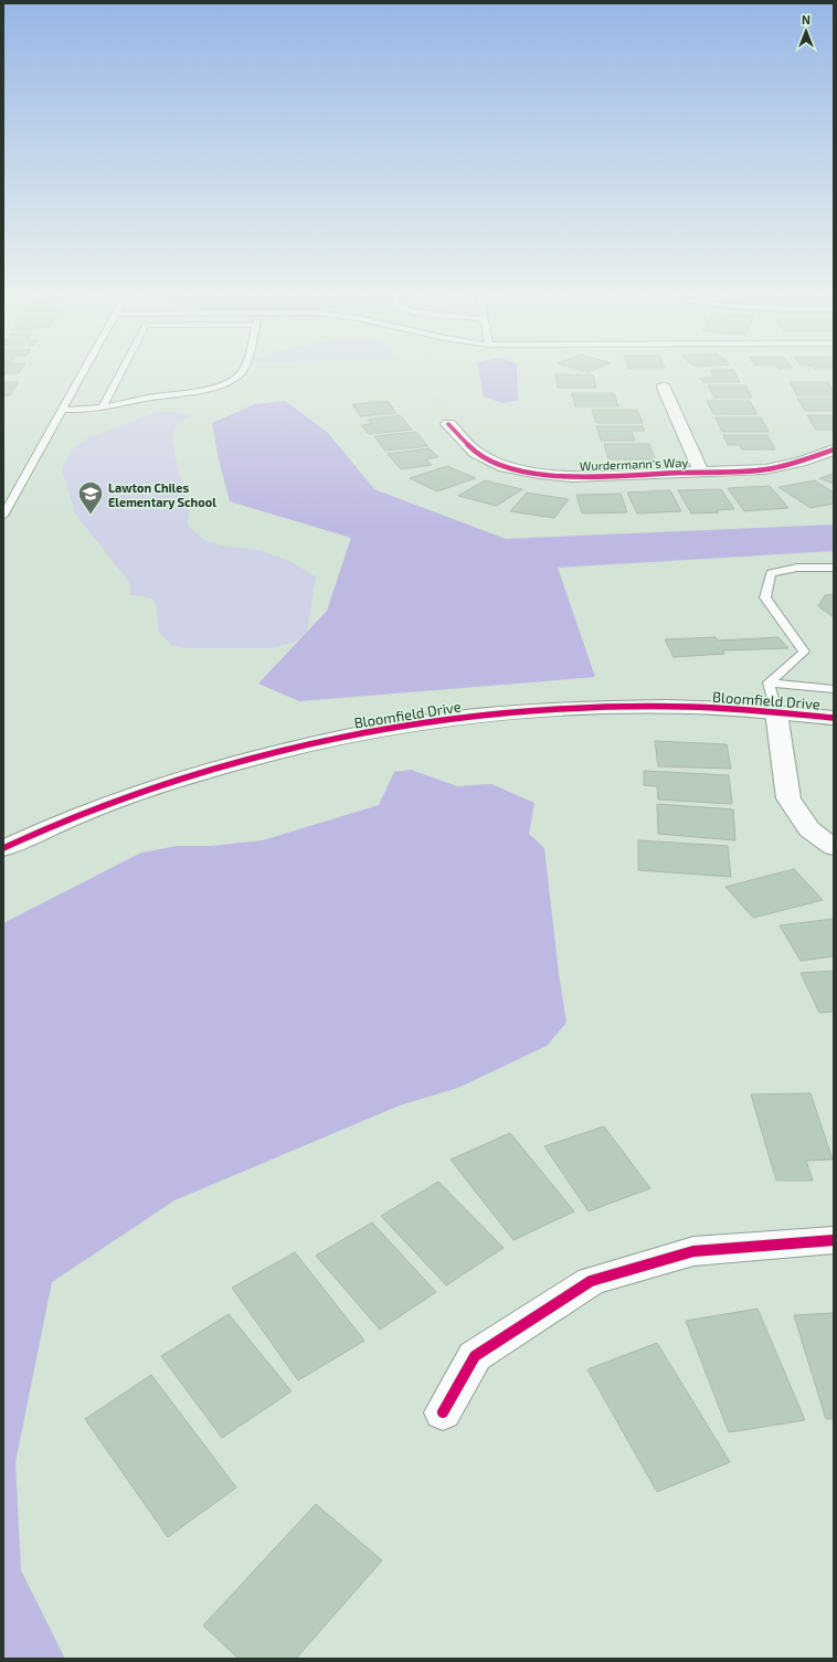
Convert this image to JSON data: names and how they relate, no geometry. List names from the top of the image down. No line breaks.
{"streets":{"street":["Wurdermann's Way","Bloomfield Drive"]},"places":{"school or university":["Lawton Chiles Elementary School"]},"north":"top"}
